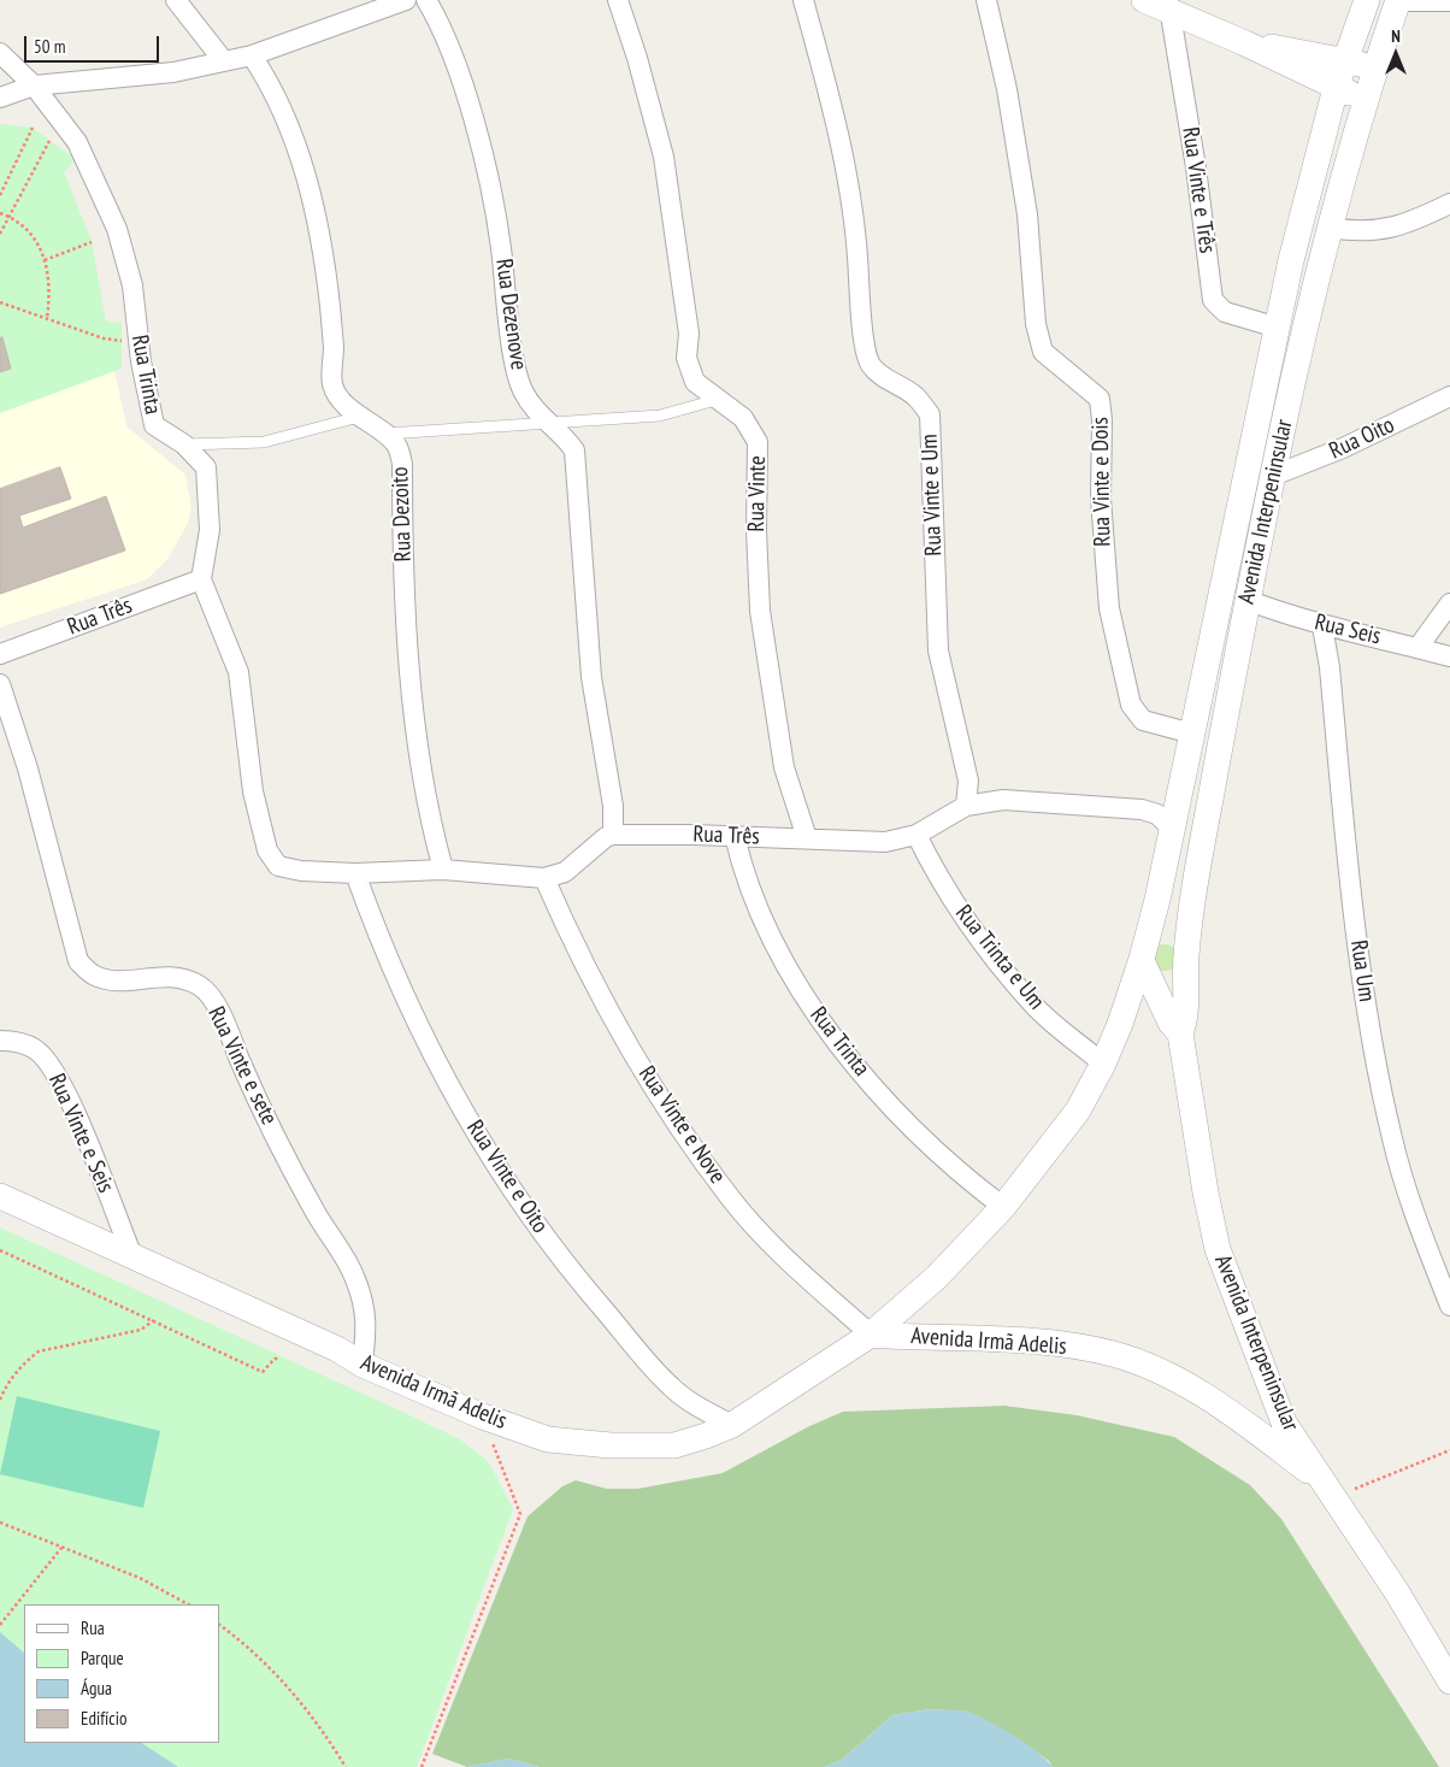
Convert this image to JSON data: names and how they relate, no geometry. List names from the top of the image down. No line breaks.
{"streets":{"street":["Rua Vinte e Três","Rua Dezenove","Rua Trinta","Rua Oito","Rua Vinte e Dois","Rua Vinte","Rua Vinte e Um","Avenida Interpeninsular","Rua Dezoito","Rua Três","Rua Seis","Rua Trinta e Um","Rua Um","Rua Vinte e sete","Rua Vinte e Nove","Rua Vinte e Seis","Rua Vinte e Oito","Avenida Irmã Adelis"]},"crossings":[["Rua Vinte e Três","Avenida Interpeninsular"],["Rua Dezenove","Rua Três"],["Rua Trinta","Rua Três"],["Rua Trinta","Avenida Irmã Adelis"],["Rua Oito","Avenida Interpeninsular"],["Rua Vinte e Dois","Avenida Interpeninsular"],["Rua Vinte","Rua Três"],["Rua Vinte e Um","Rua Três"],["Avenida Interpeninsular","Rua Três"],["Avenida Interpeninsular","Rua Seis"],["Avenida Interpeninsular","Avenida Irmã Adelis"],["Rua Três","Rua Trinta e Um"],["Rua Seis","Rua Um"],["Rua Trinta e Um","Avenida Irmã Adelis"],["Rua Vinte e sete","Avenida Irmã Adelis"],["Rua Vinte e Nove","Avenida Irmã Adelis"],["Rua Vinte e Seis","Avenida Irmã Adelis"],["Rua Vinte e Oito","Avenida Irmã Adelis"]],"legend":["Rua","Parque","Água","Edifício"],"scale_bar":"50 m","north":"top"}
